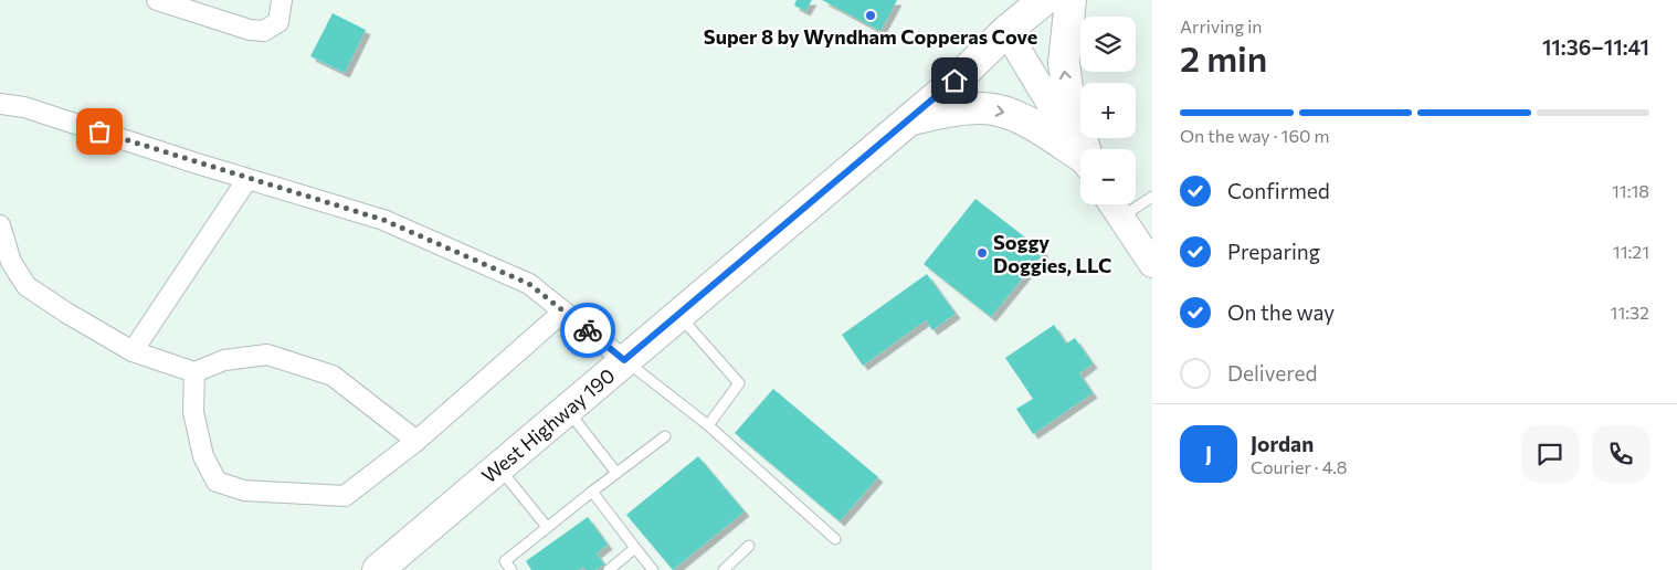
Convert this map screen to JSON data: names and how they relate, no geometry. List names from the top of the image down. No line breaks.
{"streets":{"main road":["West Highway 190"]},"places":["Super 8 by Wyndham Copperas Cove","Soggy Doggies, LLC"],"page":{"heading":["2 min","Arriving in","11:36–11:41"],"panel":["Jordan","Courier · 4.8"],"map_buttons":["+","−"],"bar":"On the way · 160 m","list":[["Confirmed","11:18"],["Preparing","11:21"],["On the way","11:32"],"Delivered"],"round":"J"}}
